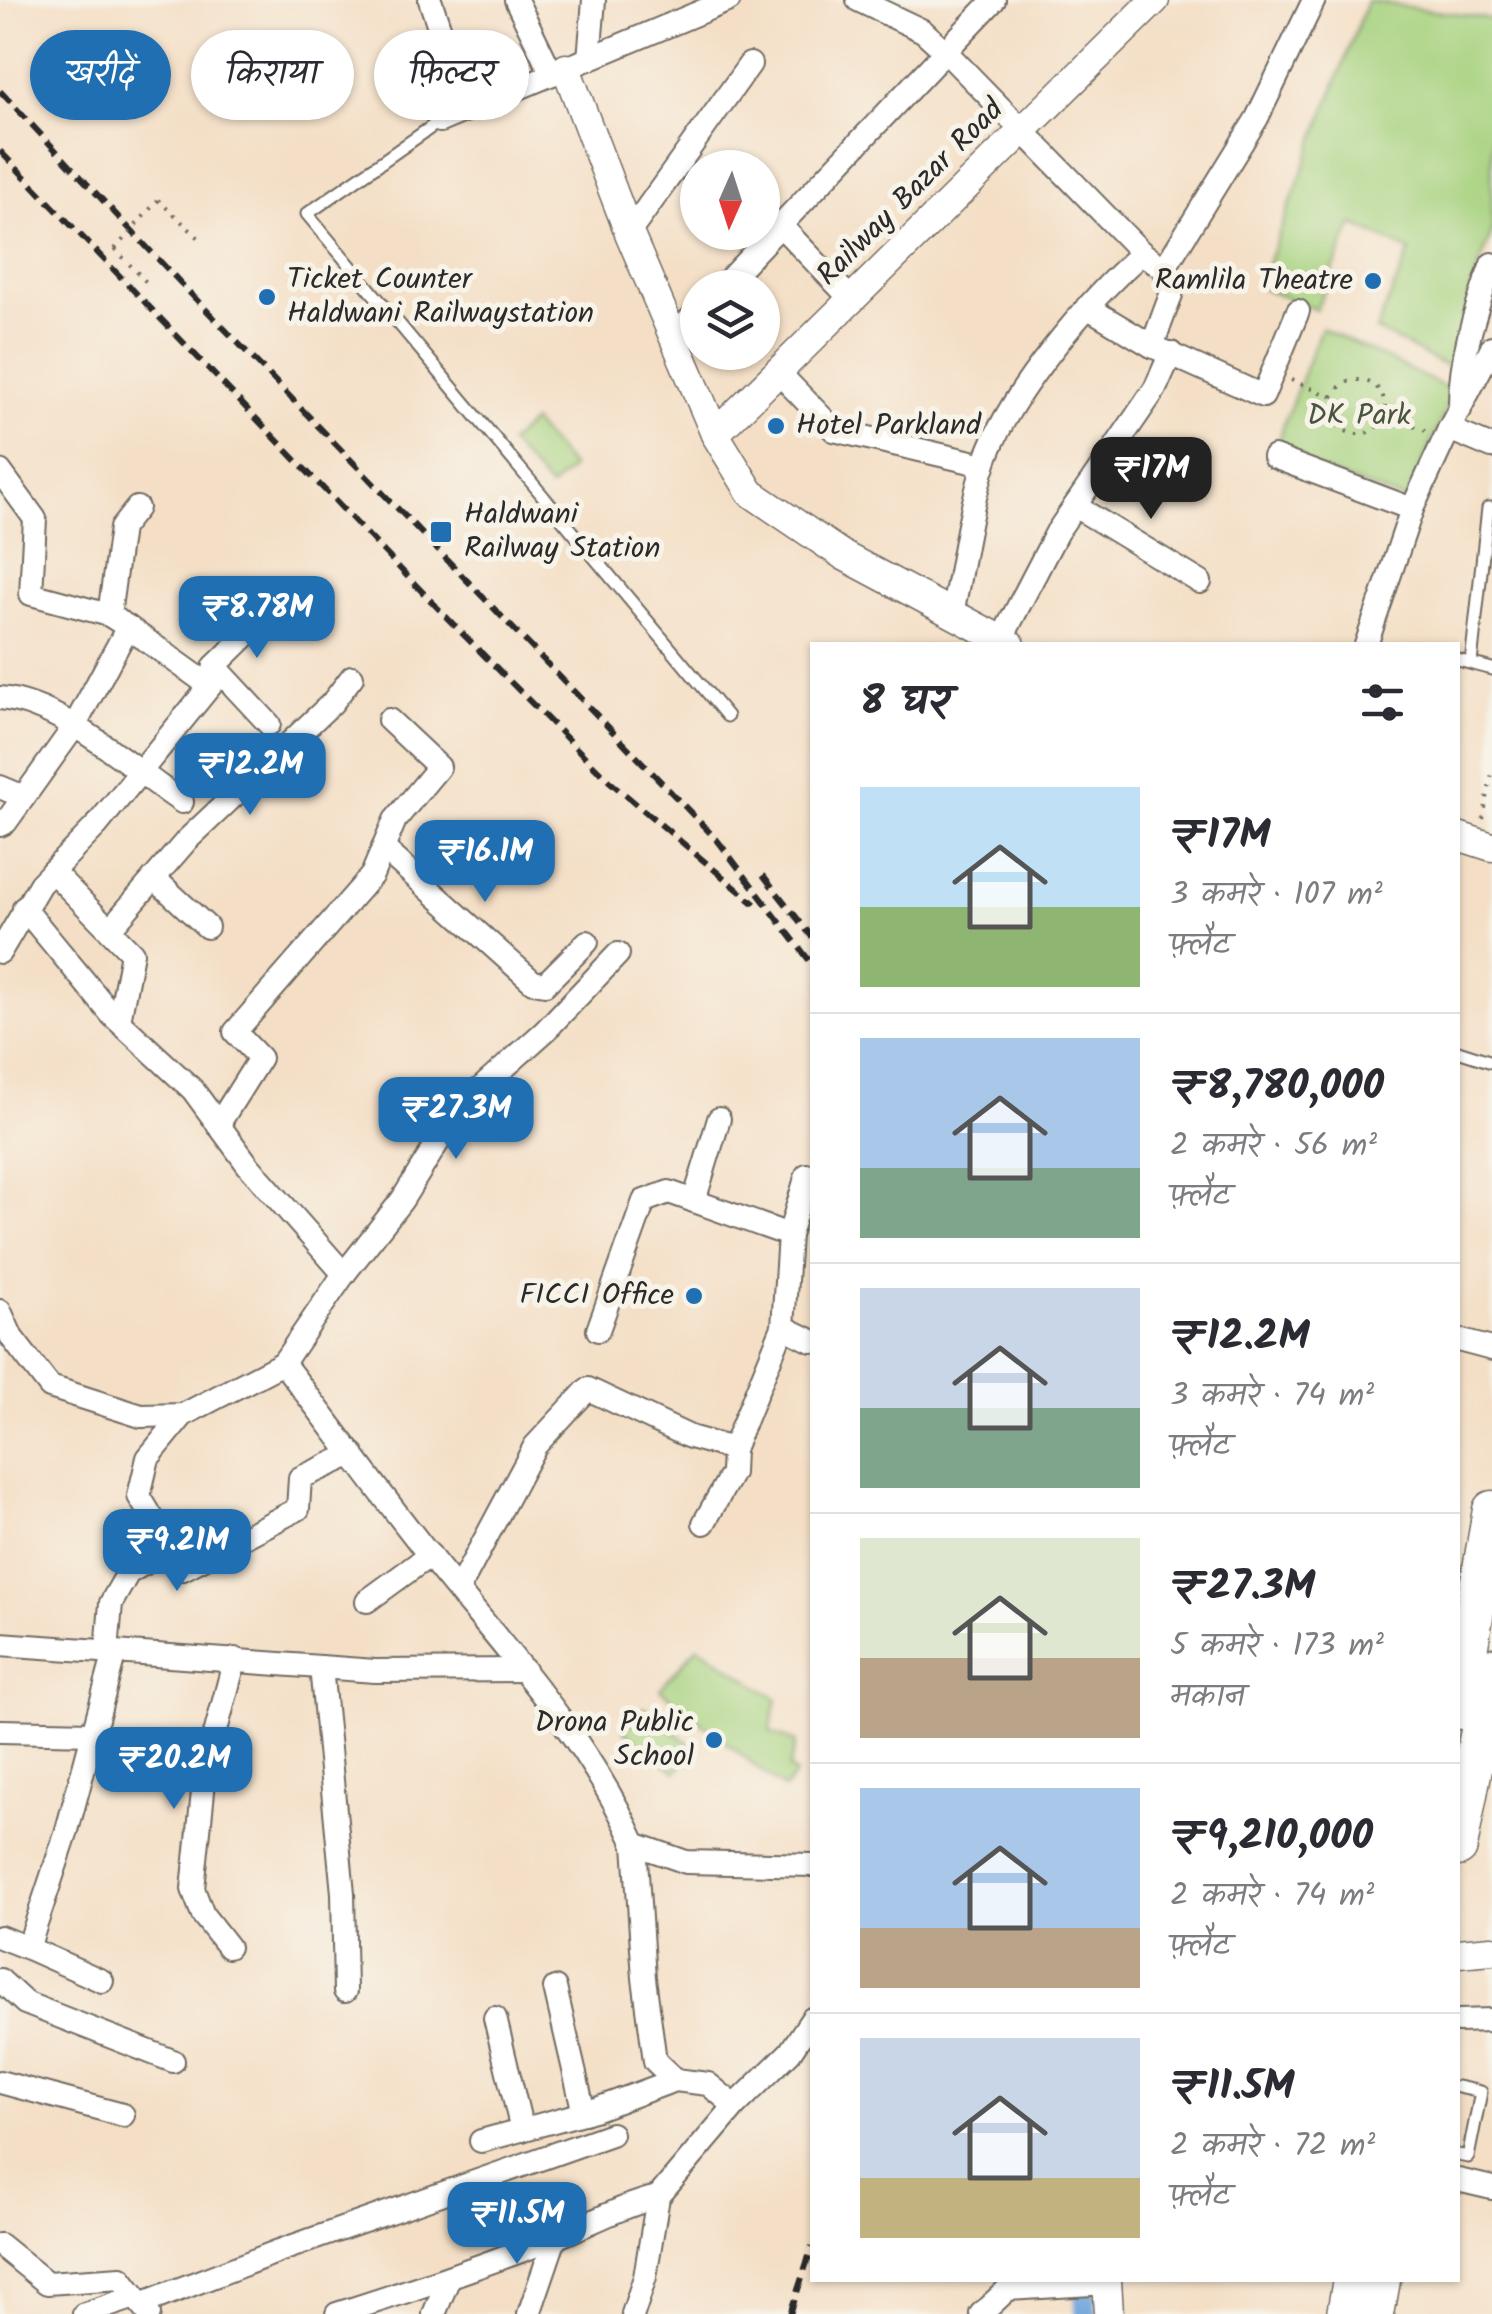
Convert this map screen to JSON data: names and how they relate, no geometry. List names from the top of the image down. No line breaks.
{"streets":{"street":["Railway Bazar Road"]},"parks":["DK Park"],"places":{"other":["Ramlila Theatre","Ticket Counter Haldwani Railwaystation","Hotel Parkland","FICCI Office","Drona Public School"],"transit":["Haldwani Railway Station"]},"north":"bottom","page":{"chip":["खरीदें","किराया","फ़िल्टर"],"price":["₹17M","₹8.78M","₹12.2M","₹16.1M","₹27.3M","₹9.21M","₹20.2M","₹11.5M"],"heading":"8 घर","list":[{"name":"₹17M","note":"3 कमरे · 107 m² · फ़्लैट"},{"name":"₹8,780,000","note":"2 कमरे · 56 m² · फ़्लैट"},{"name":"₹12.2M","note":"3 कमरे · 74 m² · फ़्लैट"},{"name":"₹27.3M","note":"5 कमरे · 173 m² · मकान"},{"name":"₹9,210,000","note":"2 कमरे · 74 m² · फ़्लैट"},{"name":"₹11.5M","note":"2 कमरे · 72 m² · फ़्लैट"}]}}
